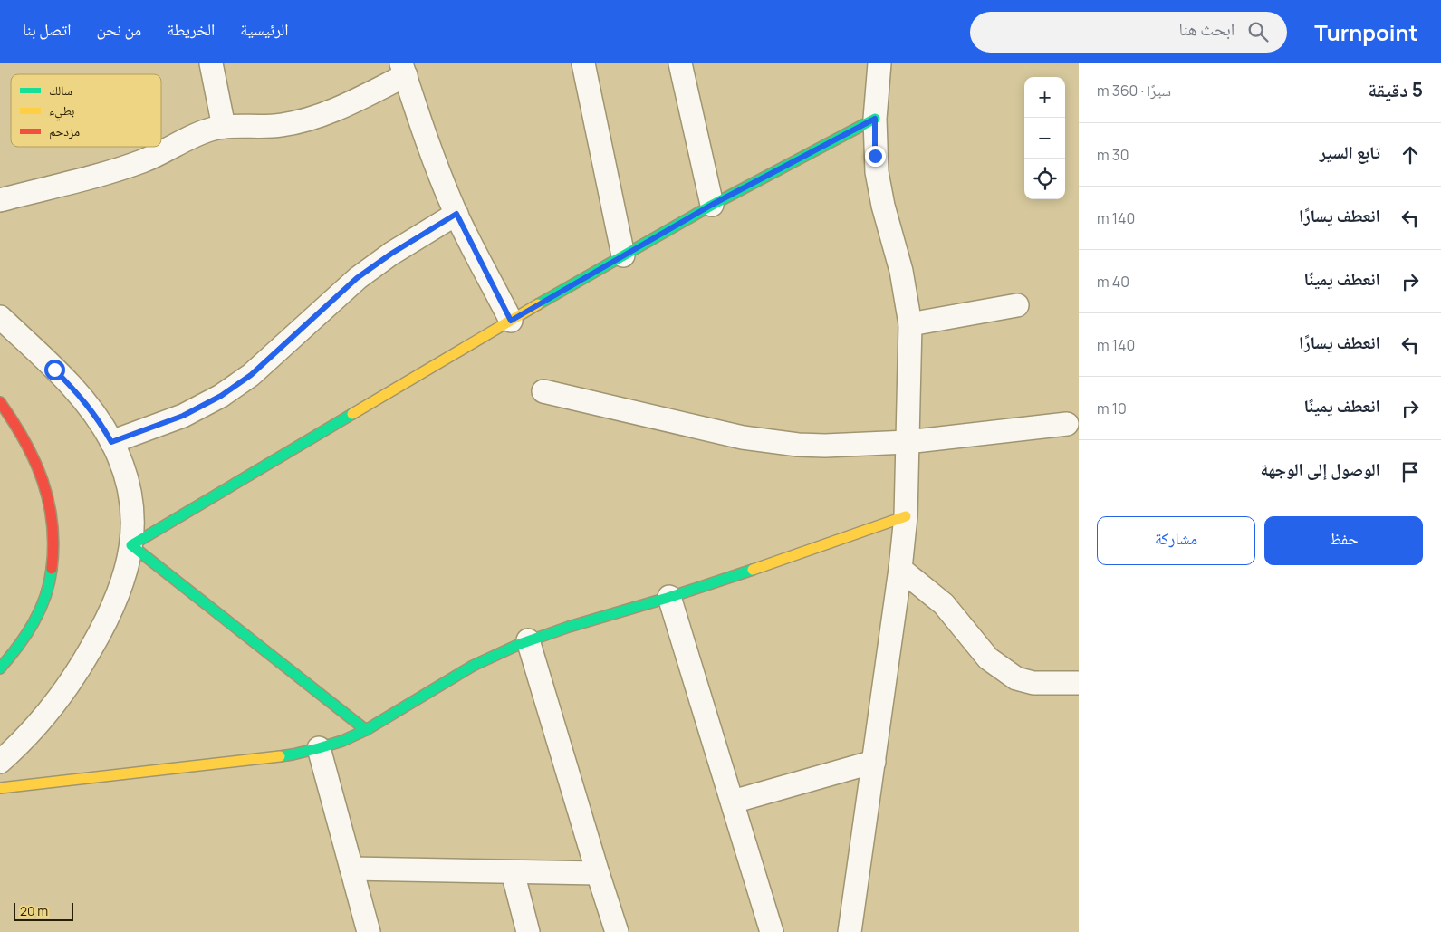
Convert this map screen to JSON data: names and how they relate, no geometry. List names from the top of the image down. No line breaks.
{"legend":["سالك","بطيء","مزدحم"],"scale_bar":"20 m","page":{"header":"Turnpoint","search":"ابحث هنا","nav":["الرئيسية","الخريطة","من نحن","اتصل بنا"],"heading":["5 دقيقة","سيرًا · 360 m"],"map_buttons":["+","−"],"list":[["تابع السير","30 m"],["انعطف يسارًا","140 m"],["انعطف يمينًا","40 m"],["انعطف يسارًا","140 m"],["انعطف يمينًا","10 m"],"الوصول إلى الوجهة"],"buttons":["حفظ","مشاركة"],"scale":"20 m"}}
